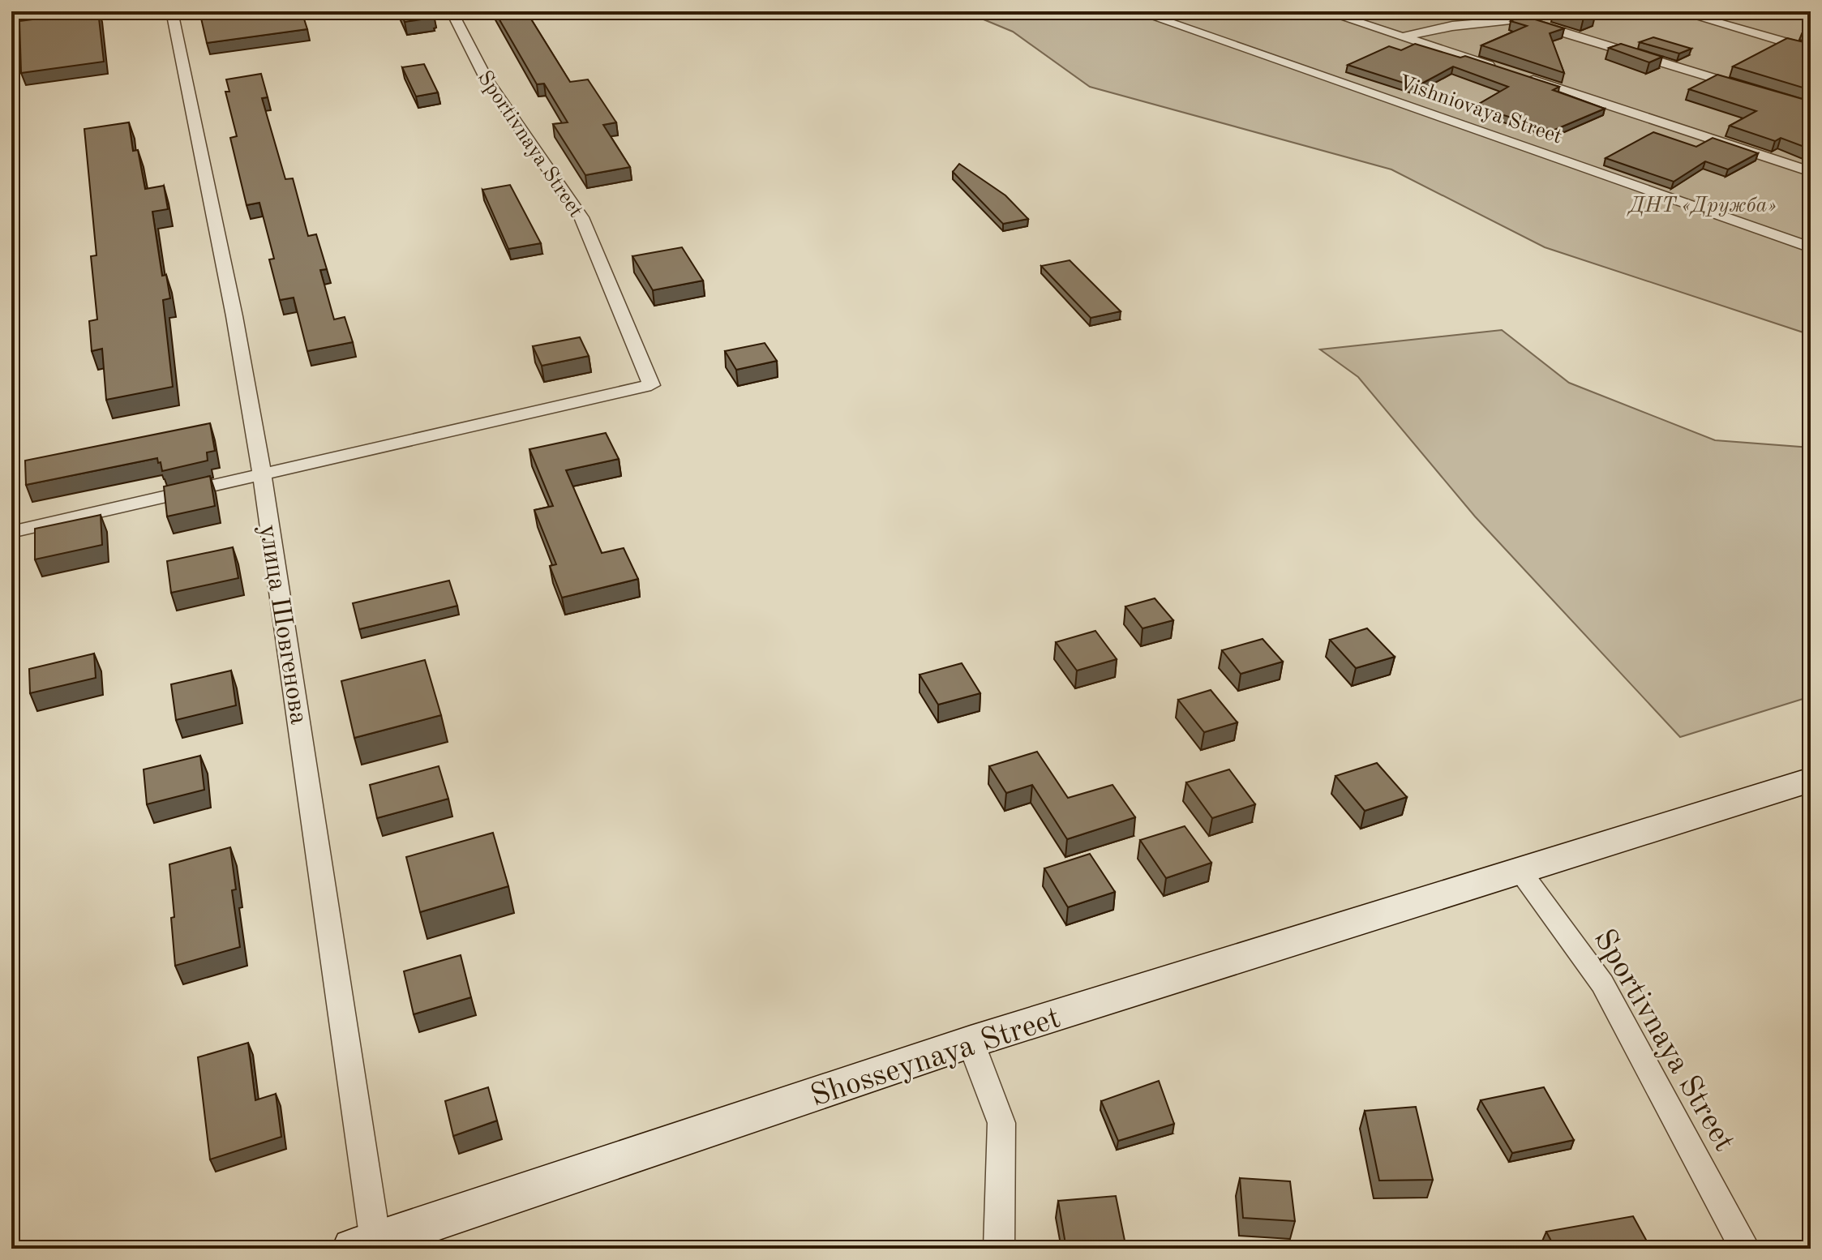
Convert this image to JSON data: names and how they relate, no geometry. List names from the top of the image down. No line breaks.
{"streets":{"street":["Vishniovaya Street","Sportivnaya Street","улица Шовгенова","Shosseynaya Street"]},"crossings":[["Sportivnaya Street","улица Шовгенова"],["Sportivnaya Street","Shosseynaya Street"],["улица Шовгенова","Shosseynaya Street"]],"parks":["ДНТ «Дружба»"]}
